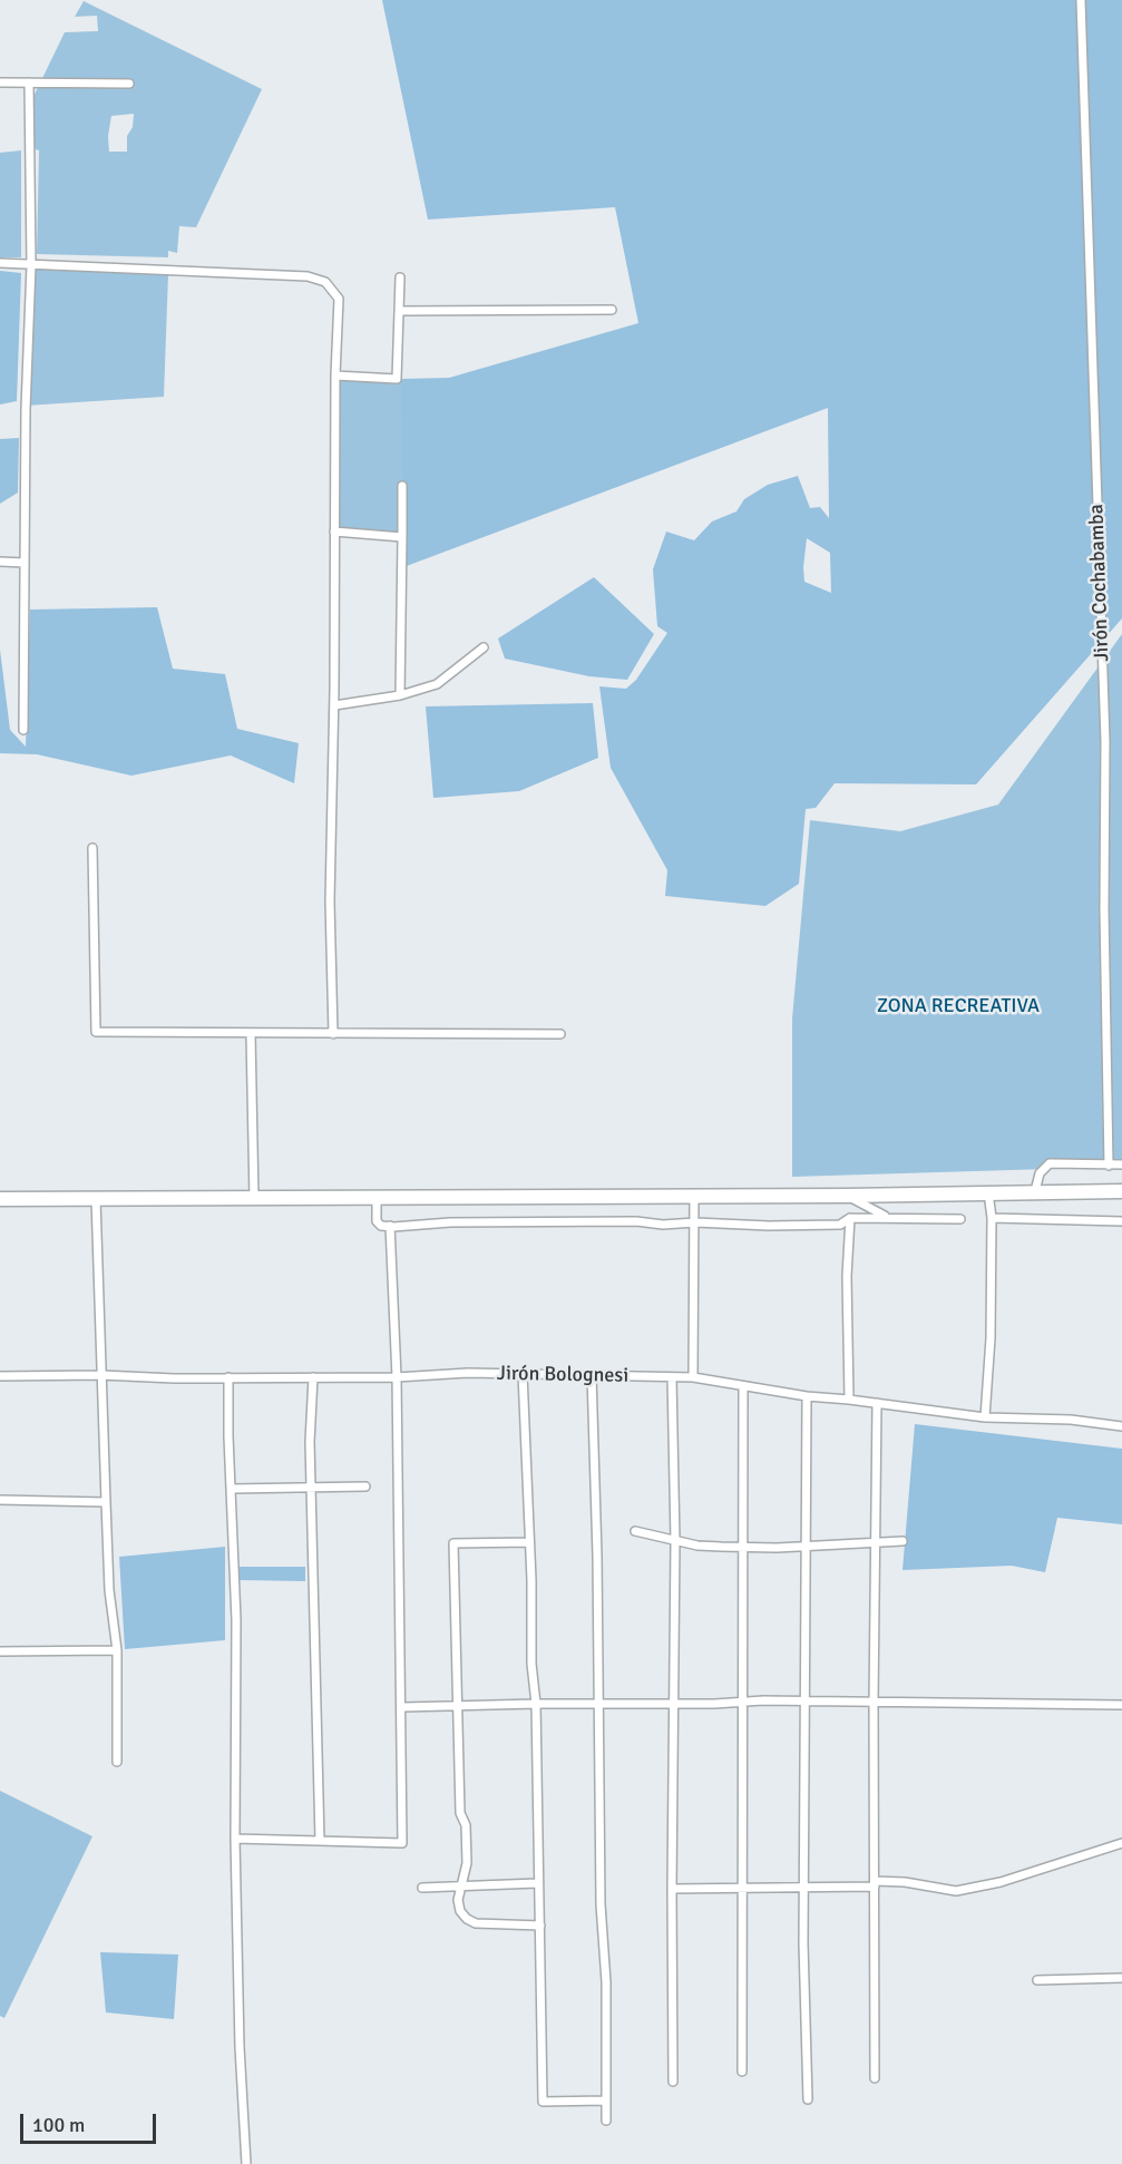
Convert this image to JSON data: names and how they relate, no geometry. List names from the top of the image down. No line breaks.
{"streets":{"street":["Jirón Cochabamba","Jirón Bolognesi"]},"parks":["ZONA RECREATIVA"],"scale_bar":"100 m"}
